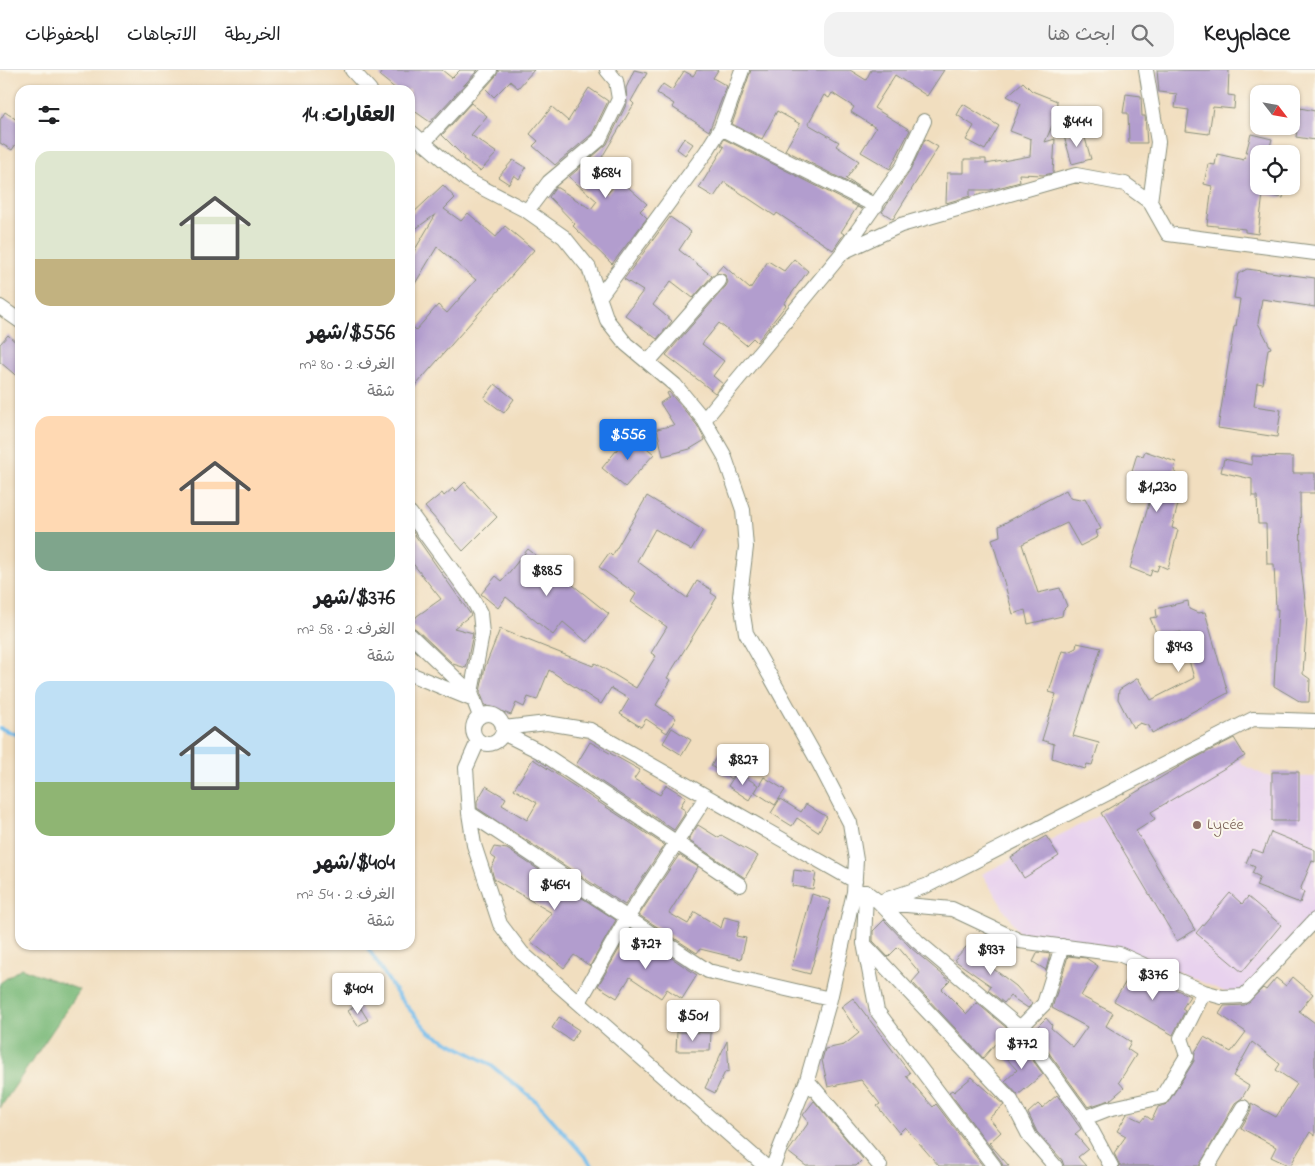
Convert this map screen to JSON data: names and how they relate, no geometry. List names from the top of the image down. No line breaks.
{"places":["Lycée"],"north":"bottom right","page":{"header":"Keyplace","search":"ابحث هنا","nav":["الخريطة","الاتجاهات","المحفوظات"],"heading":"العقارات: 14","price":["$444","$684","$556","$1,230","$885","$943","$827","$464","$727","$937","$376","$404","$501","$772"],"list":[{"name":"$556/شهر","note":"الغرف: 2 · 80 m² · شقة"},{"name":"$376/شهر","note":"الغرف: 2 · 58 m² · شقة"},{"name":"$404/شهر","note":"الغرف: 2 · 54 m² · شقة"}]}}
